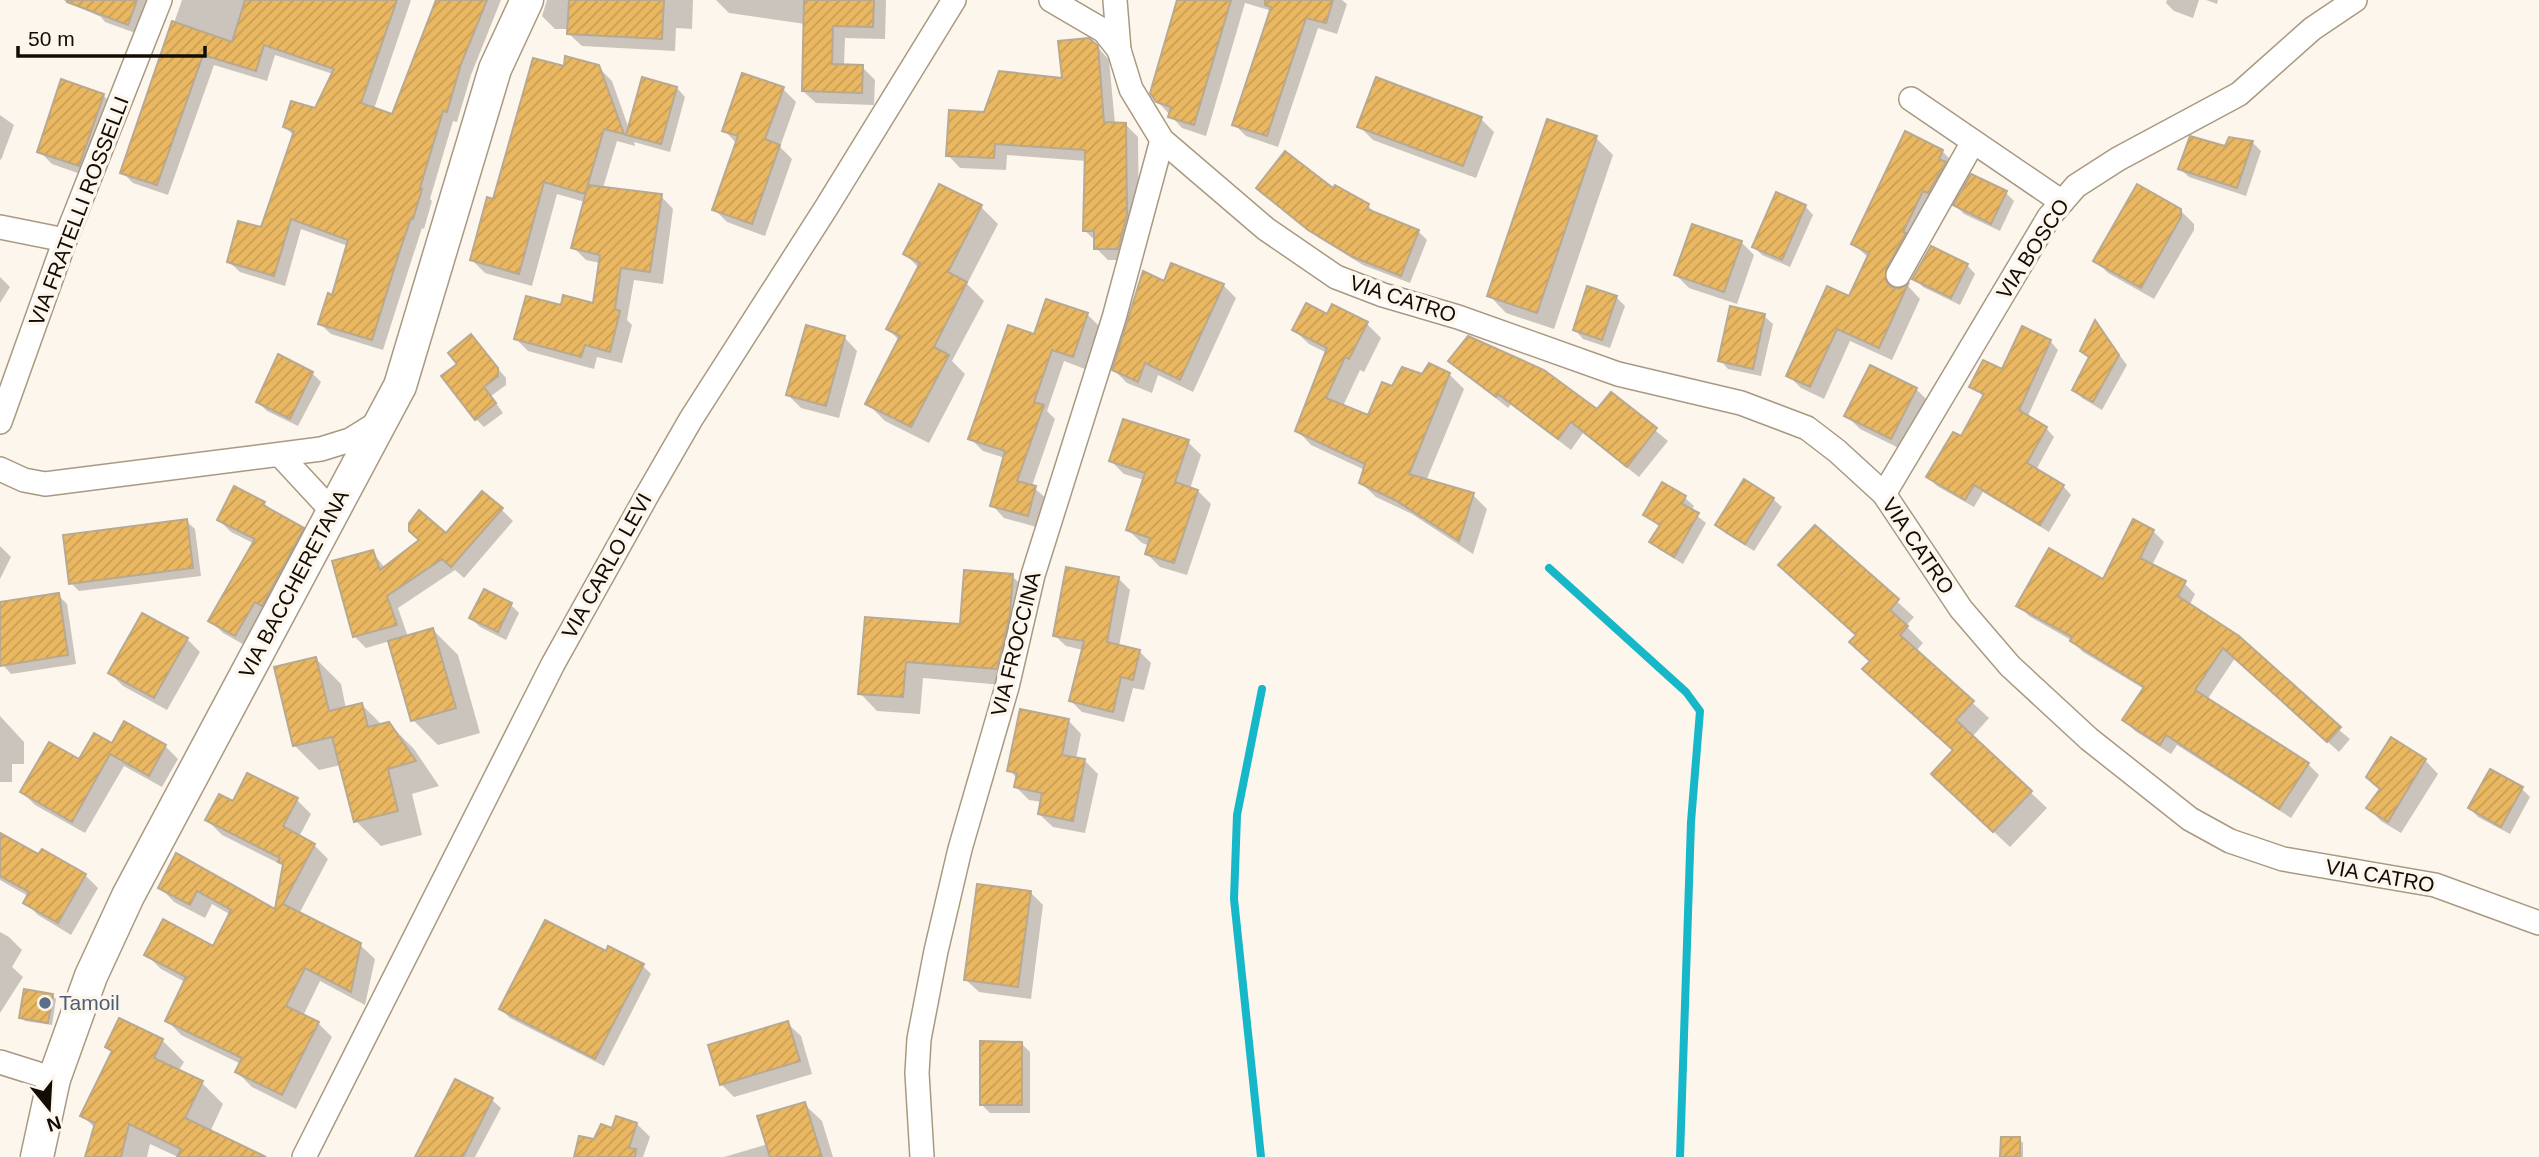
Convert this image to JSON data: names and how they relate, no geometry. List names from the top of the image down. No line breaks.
{"streets":{"street":["VIA FRATELLI ROSSELLI","VIA BOSCO","VIA CATRO","VIA CARLO LEVI","VIA BACCHERETANA","VIA FROCCINA"]},"crossings":[["VIA BOSCO","VIA CATRO"],["VIA CATRO","VIA FROCCINA"]],"places":["Tamoil"],"scale_bar":"50 m","north":"bottom"}
